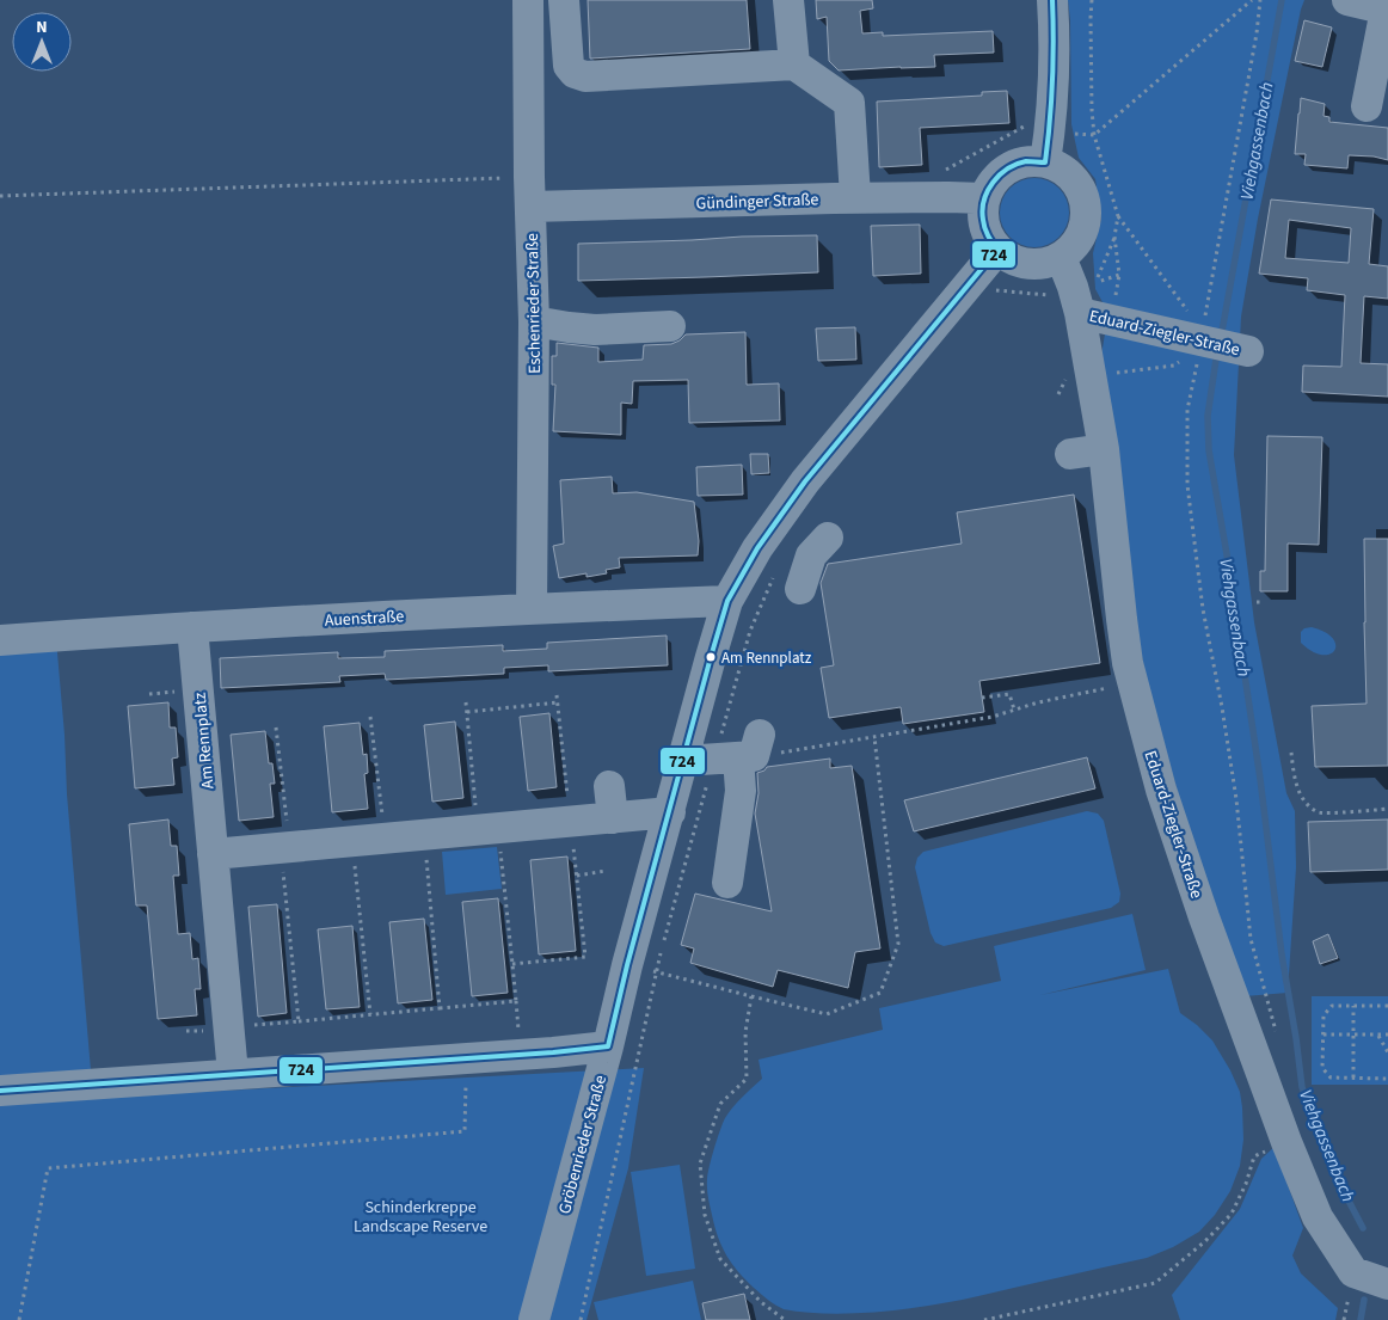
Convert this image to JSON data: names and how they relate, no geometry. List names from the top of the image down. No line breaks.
{"streets":{"street":["Gündinger Straße","Eschenrieder Straße","Eduard-Ziegler-Straße","Auenstraße","Am Rennplatz","Gröbenrieder Straße"]},"crossings":[["Gündinger Straße","Eschenrieder Straße"],["Gündinger Straße","Eduard-Ziegler-Straße"],["Gündinger Straße","Gröbenrieder Straße"],["Eschenrieder Straße","Auenstraße"],["Eduard-Ziegler-Straße","Gröbenrieder Straße"],["Auenstraße","Am Rennplatz"],["Auenstraße","Gröbenrieder Straße"]],"water":["Viehgassenbach"],"parks":["Schinderkreppe Landscape Reserve"],"places":["Am Rennplatz"],"lines":["transit line 724"],"north":"top"}
